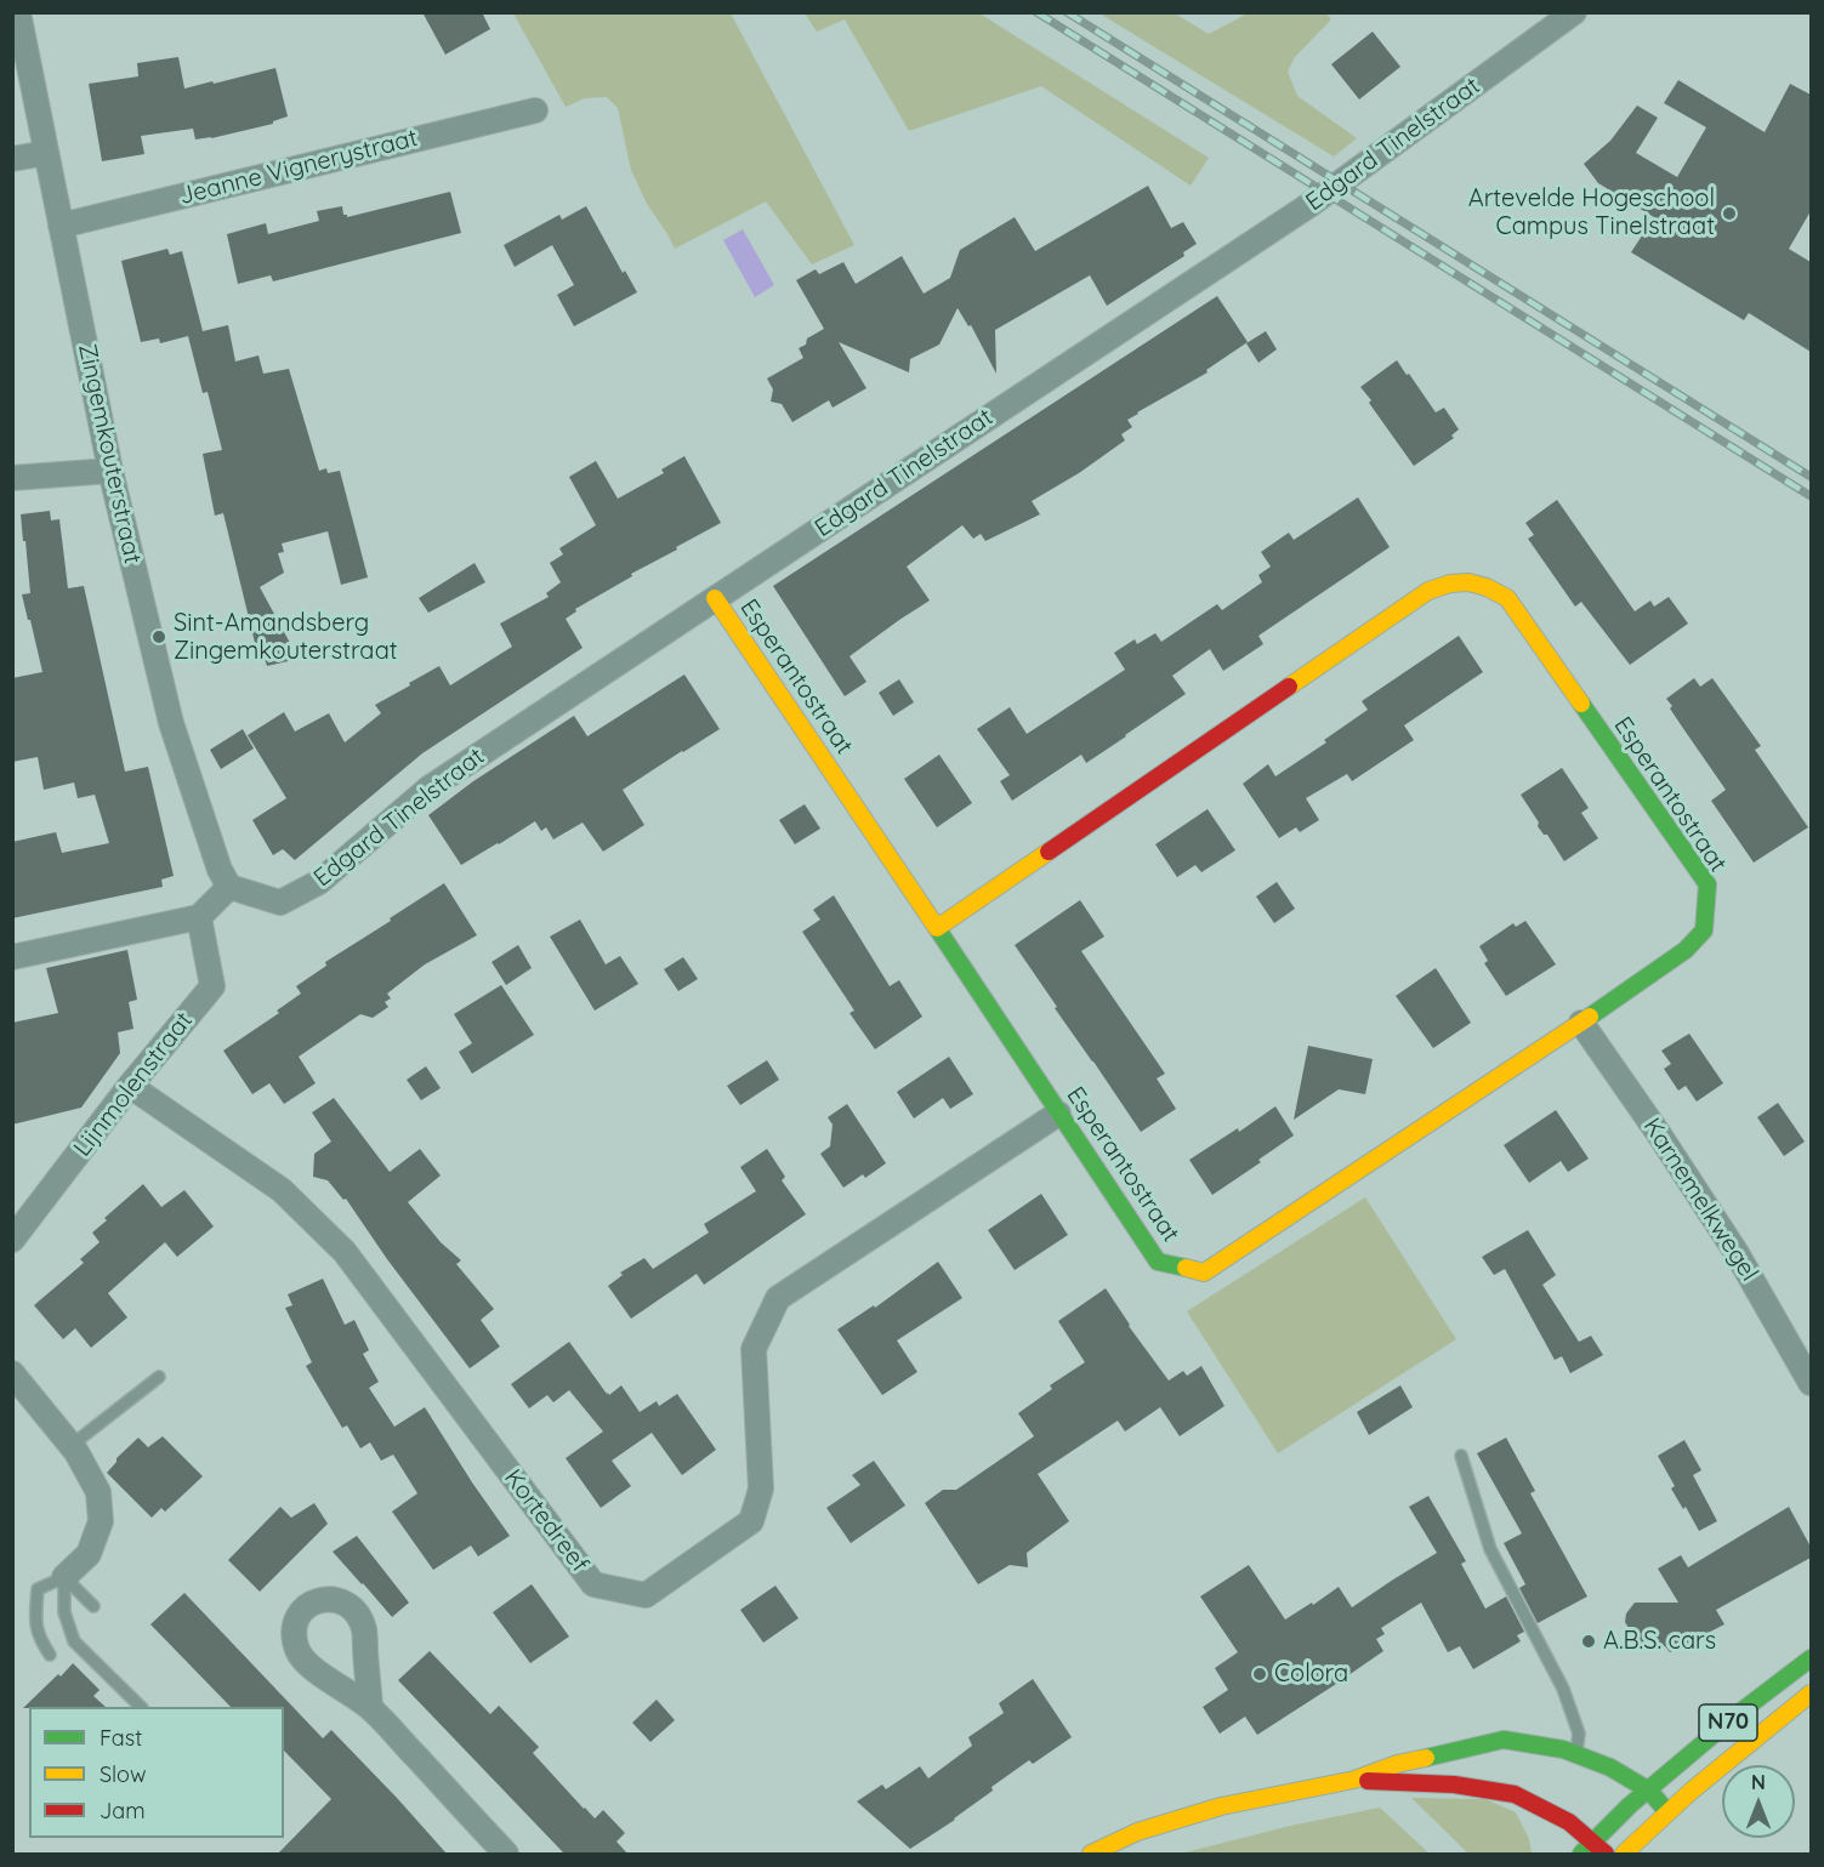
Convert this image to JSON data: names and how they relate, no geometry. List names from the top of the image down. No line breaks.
{"streets":{"street":["Edgard Tinelstraat","Jeanne Vignerystraat","Zingemkouterstraat","Esperantostraat","Lijnmolenstraat","Karnemelkwegel","Kortedreef","N70"]},"crossings":[["Edgard Tinelstraat","Zingemkouterstraat"],["Edgard Tinelstraat","Esperantostraat"],["Jeanne Vignerystraat","Zingemkouterstraat"],["Esperantostraat","Karnemelkwegel"],["Esperantostraat","Kortedreef"],["Lijnmolenstraat","Kortedreef"]],"places":["Artevelde Hogeschool Campus Tinelstraat","Sint-Amandsberg Zingemkouterstraat","A.B.S. cars","Colora"],"legend":["Fast","Slow","Jam"],"north":"top"}
